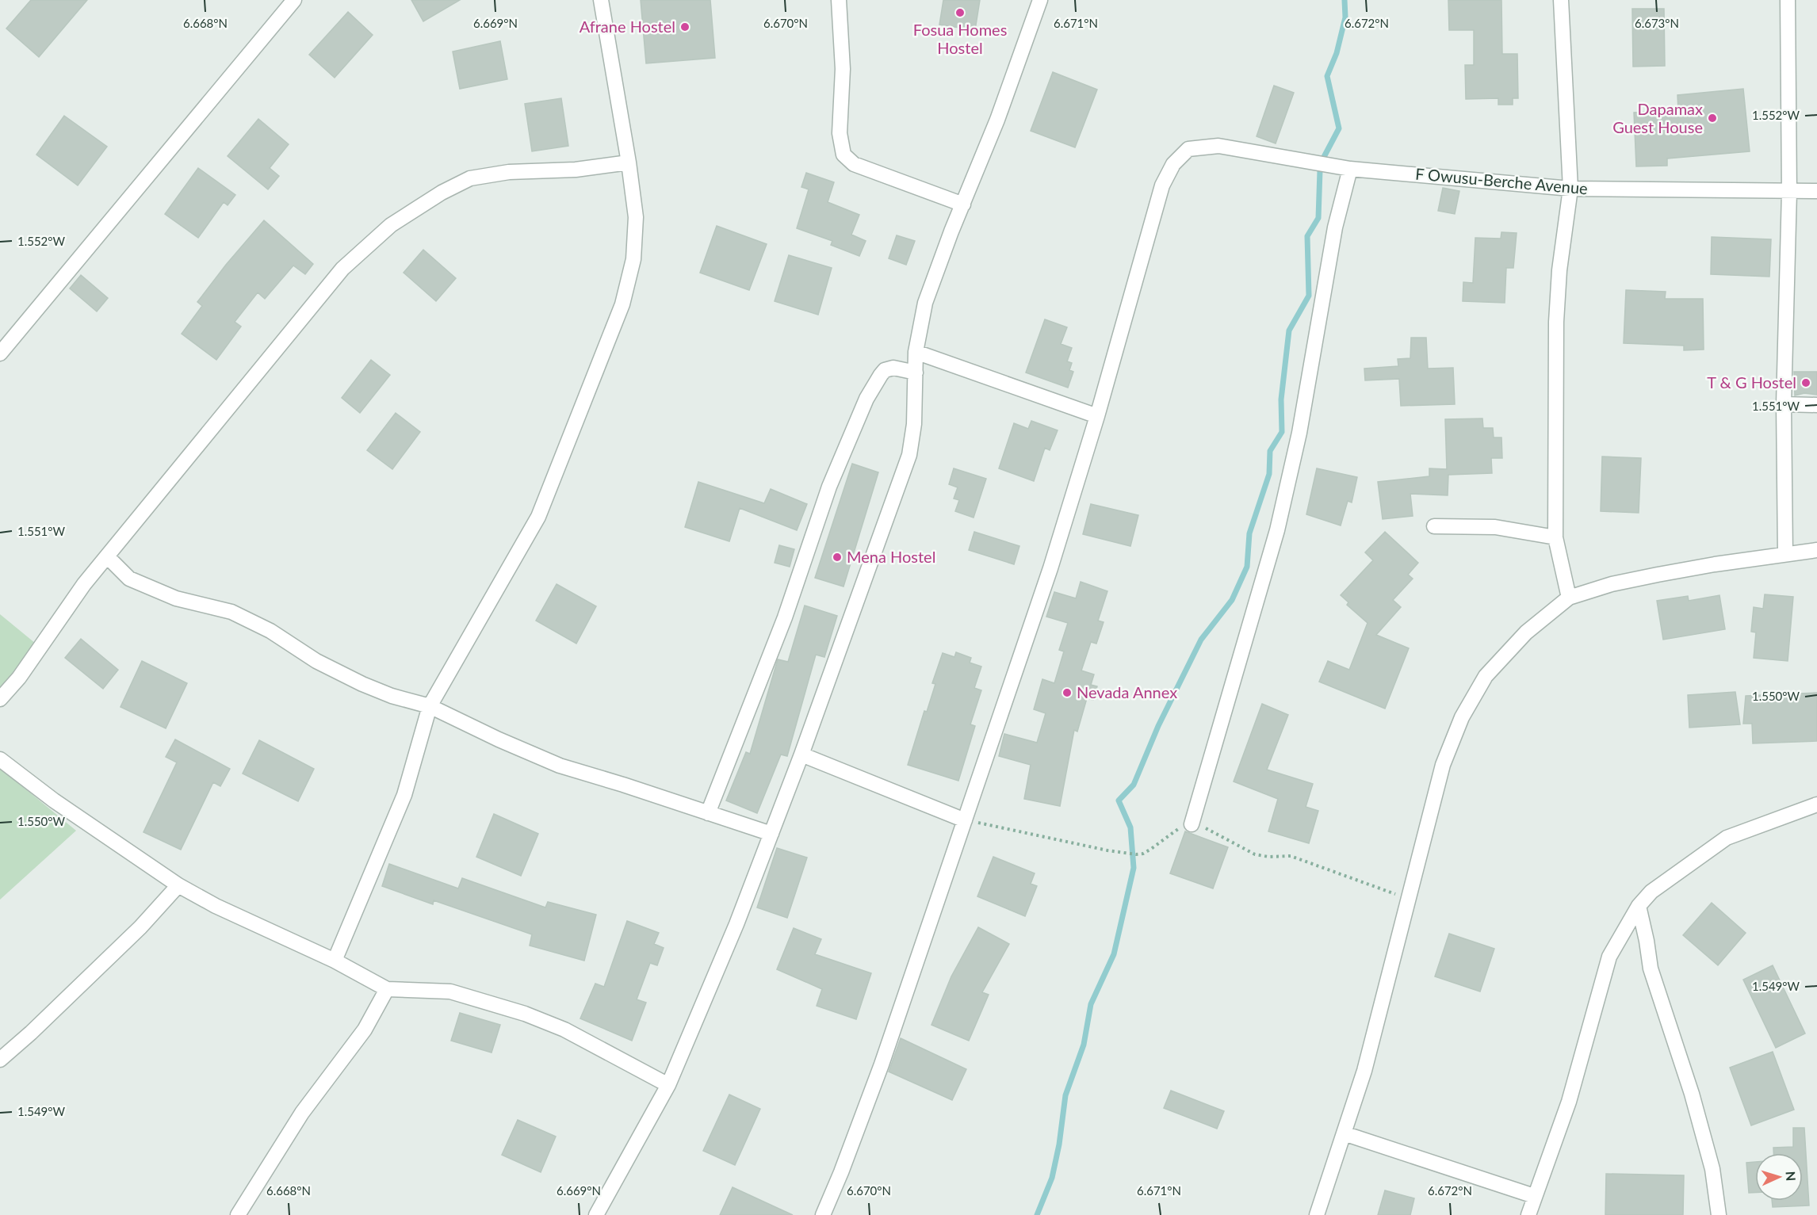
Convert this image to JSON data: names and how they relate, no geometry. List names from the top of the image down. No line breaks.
{"streets":{"street":["F Owusu-Berche Avenue"]},"places":["Fosua Homes Hostel","Afrane Hostel","Dapamax Guest House","T & G Hostel","Mena Hostel","Nevada Annex"],"north":"right","coordinates":["6.668°N","6.669°N","6.670°N","6.671°N","6.672°N","6.673°N","1.552°W","1.551°W","1.550°W","1.549°W"]}
